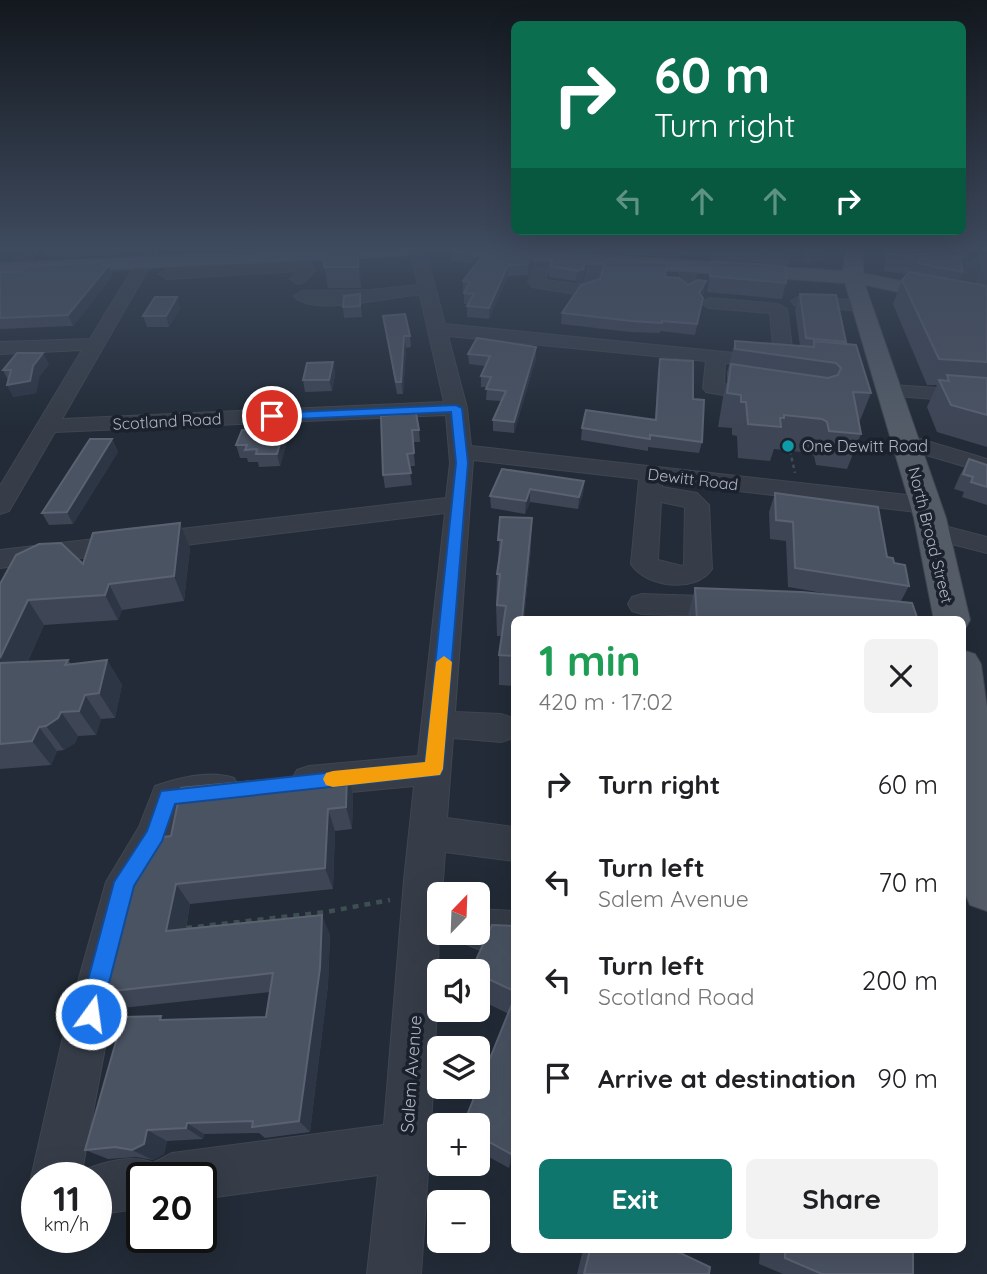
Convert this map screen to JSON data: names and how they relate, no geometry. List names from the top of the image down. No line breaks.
{"streets":{"main road":["North Broad Street"],"street":["Scotland Road","Dewitt Road","Salem Avenue"]},"crossings":[["Scotland Road","Salem Avenue"],["Dewitt Road","North Broad Street"],["Dewitt Road","Salem Avenue"]],"places":["One Dewitt Road"],"north":"top right","page":{"turn":["60 m","Turn right"],"heading":["1 min","420 m · 17:02"],"list":[{"name":"Turn right","value":"60 m"},{"name":"Turn left","note":"Salem Avenue","value":"70 m"},{"name":"Turn left","note":"Scotland Road","value":"200 m"},{"name":"Arrive at destination","value":"90 m"}],"map_buttons":["+","−"],"buttons":["Exit","Share"],"speed":"11 km/h","limit":"20"}}
